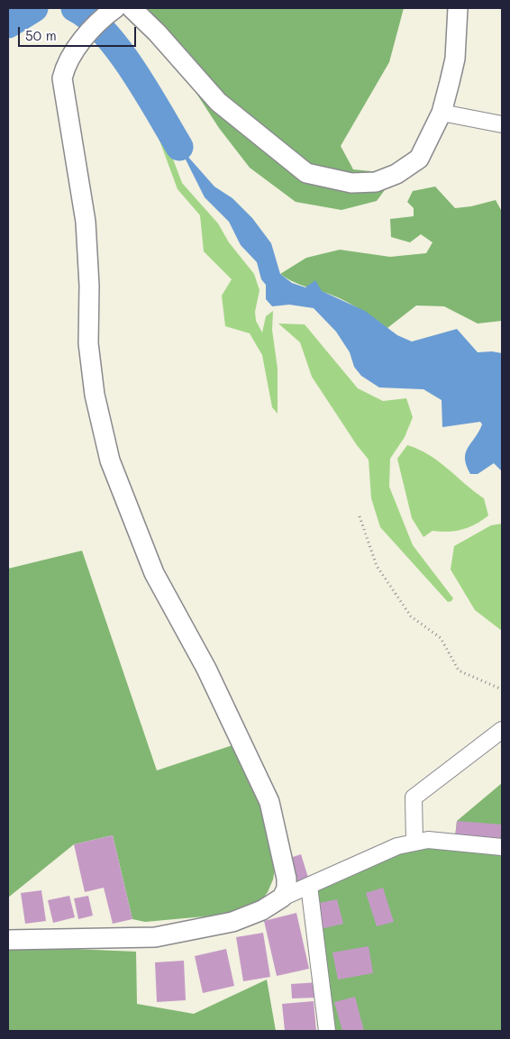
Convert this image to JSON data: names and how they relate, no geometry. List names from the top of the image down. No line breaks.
{"scale_bar":"50 m"}
